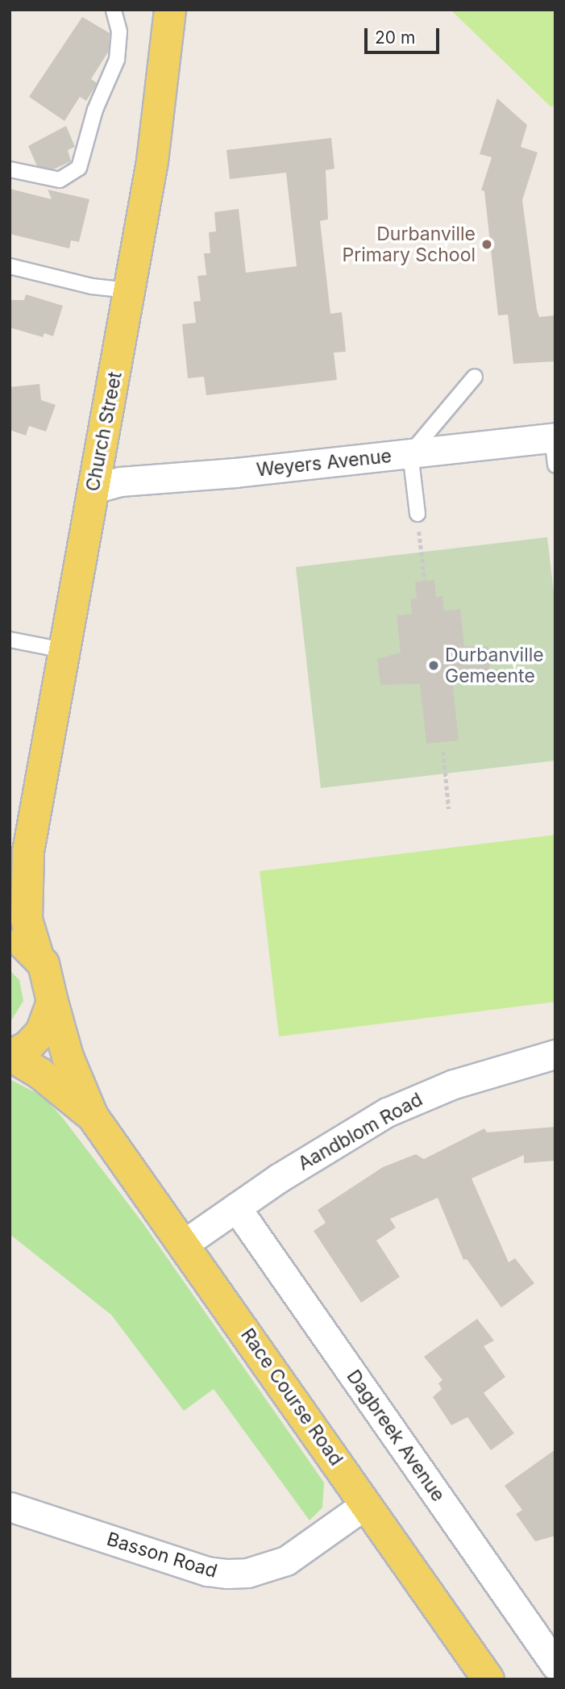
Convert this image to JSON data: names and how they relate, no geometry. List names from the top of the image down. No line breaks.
{"streets":{"main road":["Church Street","Race Course Road"],"street":["Weyers Avenue","Aandblom Road","Dagbreek Avenue","Basson Road"]},"crossings":[["Church Street","Weyers Avenue"],["Church Street","Race Course Road"],["Aandblom Road","Race Course Road"],["Aandblom Road","Dagbreek Avenue"],["Race Course Road","Basson Road"]],"places":["Durbanville Primary School","Durbanville Gemeente"],"scale_bar":"20 m"}
